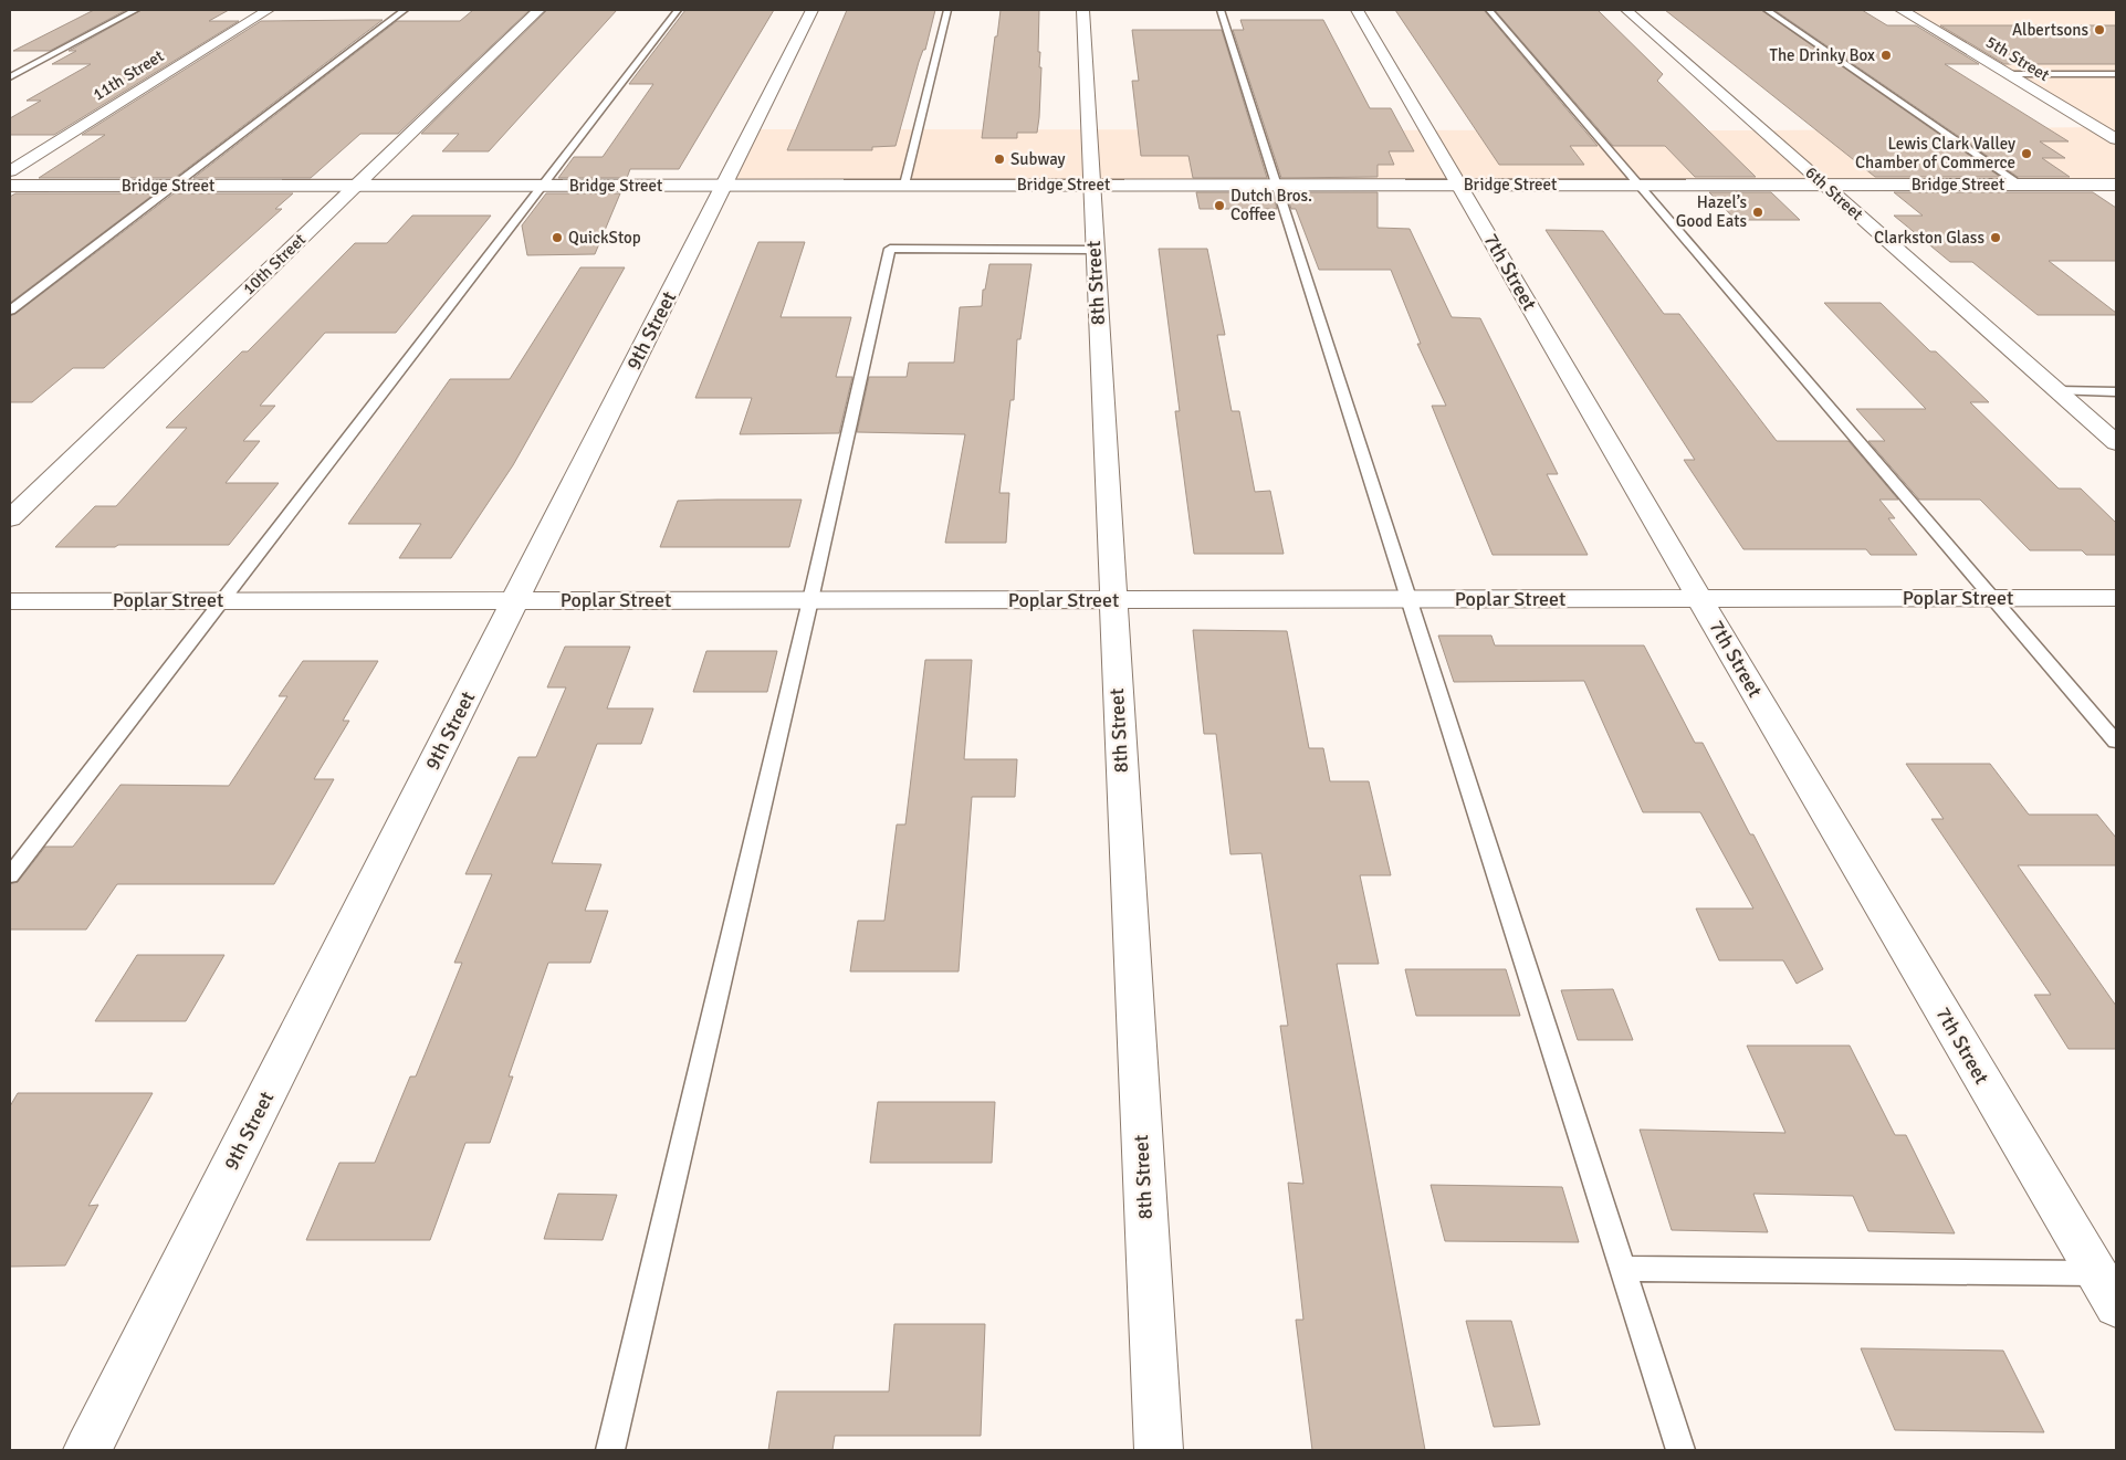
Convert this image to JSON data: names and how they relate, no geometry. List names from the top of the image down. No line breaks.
{"streets":{"main road":["5th Street","11th Street","Bridge Street","6th Street","10th Street","7th Street","8th Street","9th Street","Poplar Street"]},"crossings":[["Bridge Street","6th Street"],["Bridge Street","10th Street"],["Bridge Street","7th Street"],["Bridge Street","8th Street"],["Bridge Street","9th Street"],["7th Street","Poplar Street"],["8th Street","Poplar Street"],["9th Street","Poplar Street"]],"places":["Albertsons","The Drinky Box","Lewis Clark Valley Chamber of Commerce","Subway","Dutch Bros. Coffee","Hazel’s Good Eats","QuickStop","Clarkston Glass"]}
